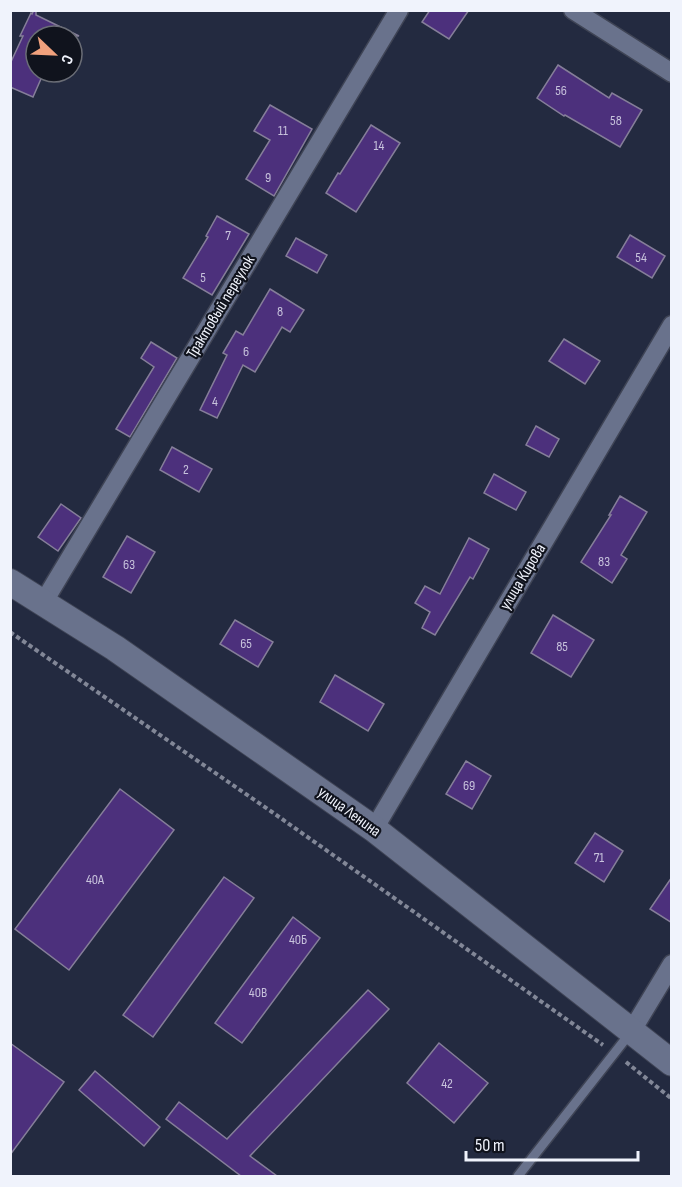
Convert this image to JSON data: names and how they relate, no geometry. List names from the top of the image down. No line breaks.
{"streets":{"main road":["улица Ленина"],"street":["Трактовый переулок","улица Кирова"]},"crossings":[["Трактовый переулок","улица Ленина"],["улица Кирова","улица Ленина"]],"house_numbers":["56","58","11","14","9","7","54","5","8","6","4","2","83","63","65","85","69","71","40А","40Б","40В","42"],"scale_bar":"50 m","north":"bottom right"}
